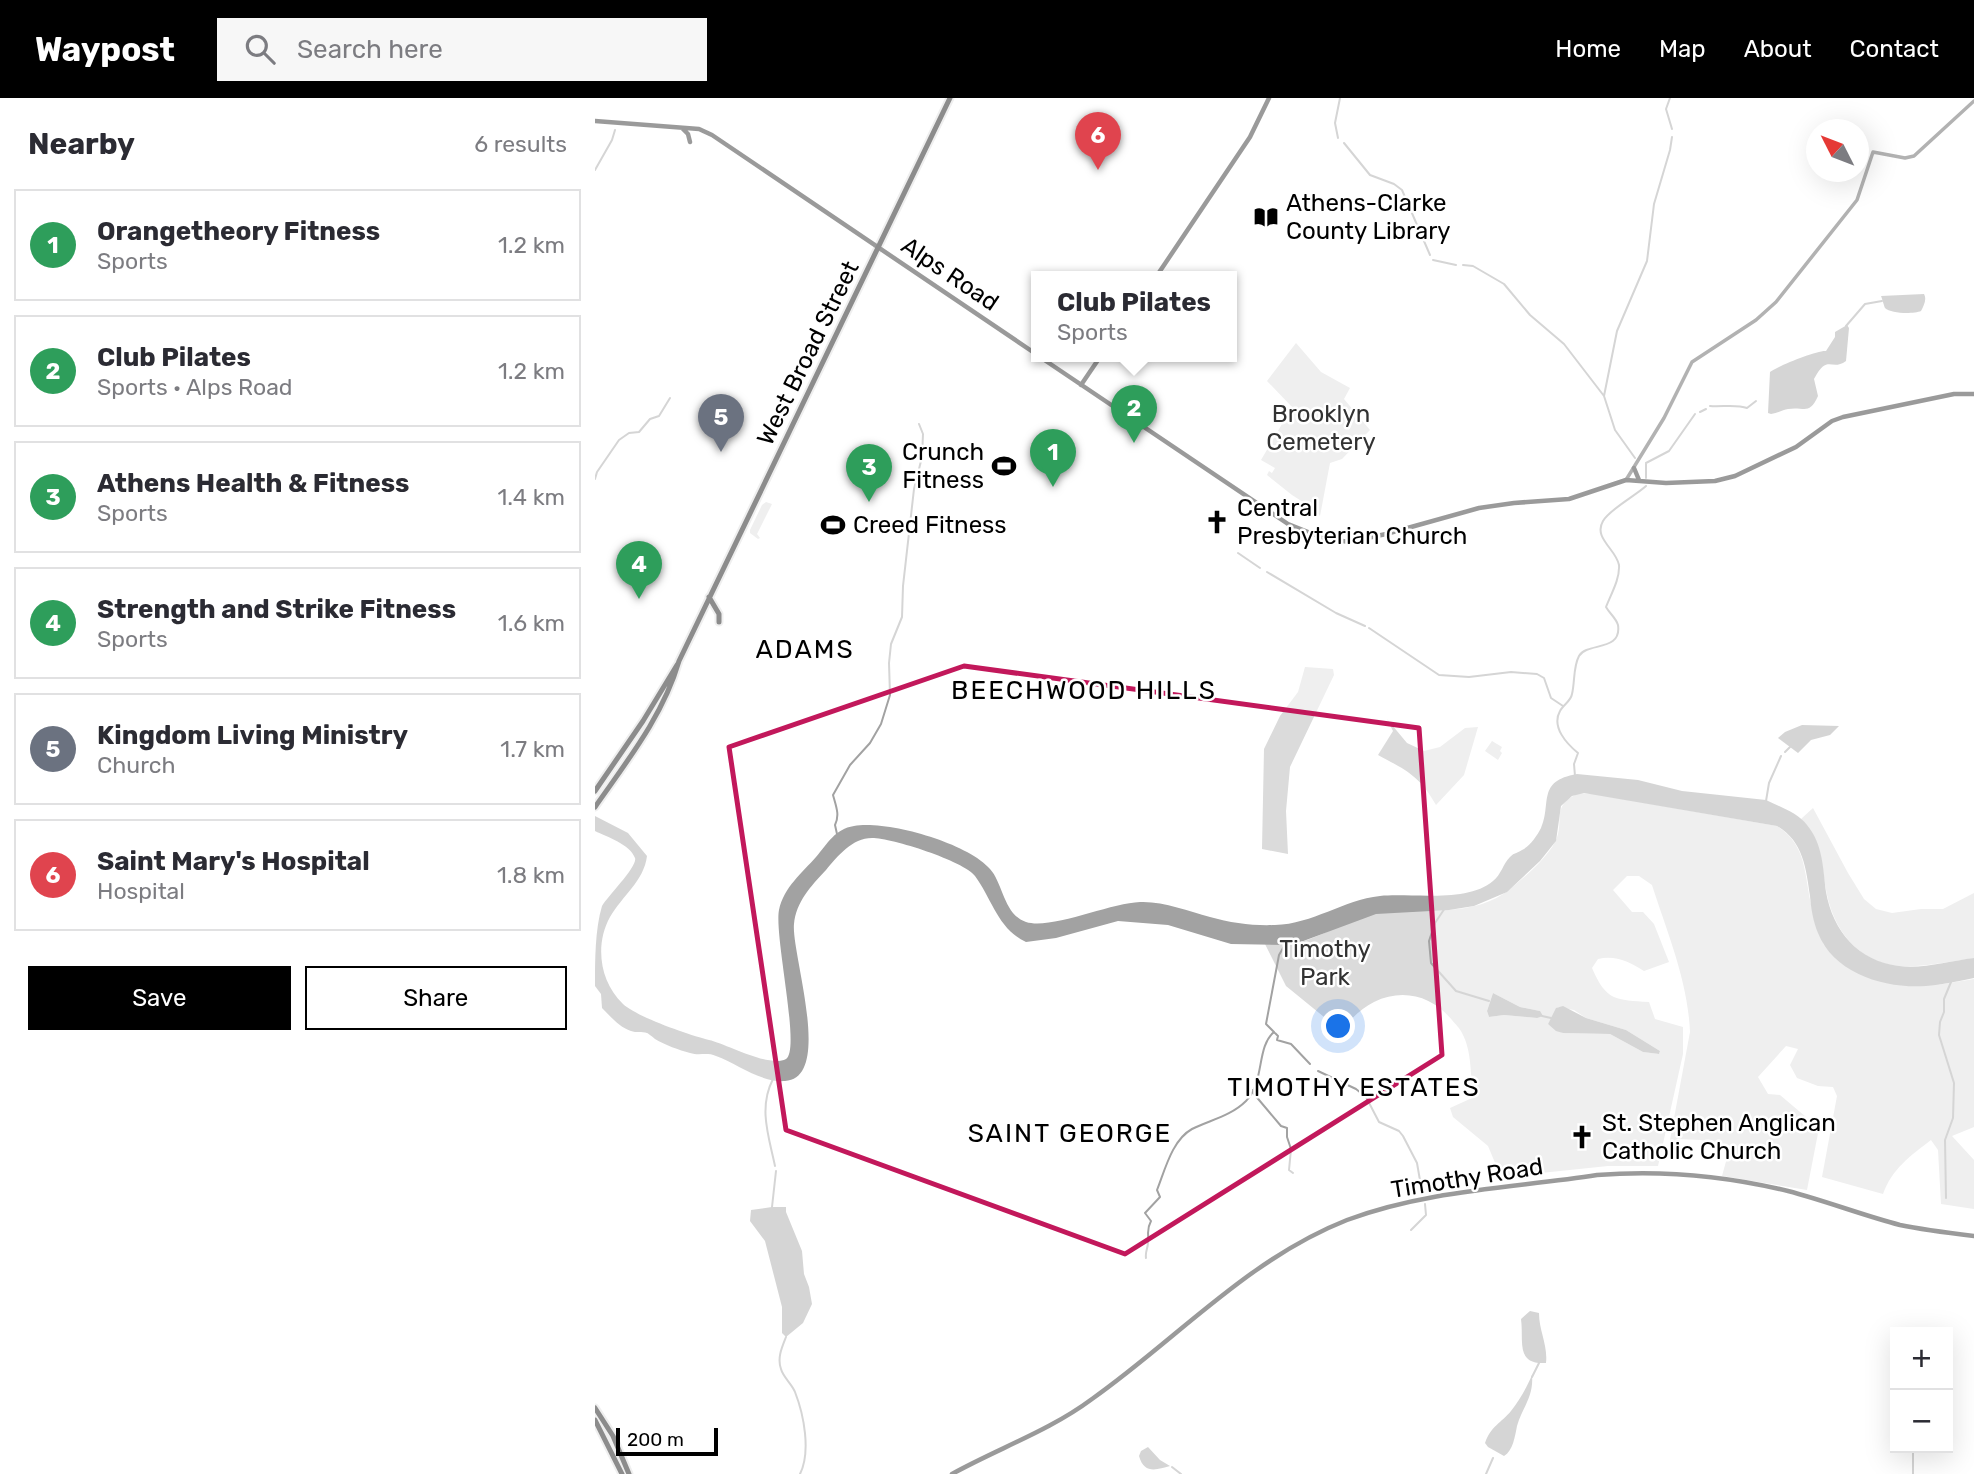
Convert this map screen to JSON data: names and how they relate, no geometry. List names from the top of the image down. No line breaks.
{"streets":{"main road":["Alps Road","West Broad Street","Timothy Road"]},"crossings":[["Alps Road","West Broad Street"]],"districts":["ADAMS","BEECHWOOD HILLS","TIMOTHY ESTATES","SAINT GEORGE"],"parks":["Brooklyn Cemetery","Timothy Park"],"places":{"library":["Athens-Clarke County Library"],"sports":["Crunch Fitness","Creed Fitness"],"church":["Central Presbyterian Church","St. Stephen Anglican Catholic Church"]},"scale_bar":"200 m","north":"top left","page":{"header":"Waypost","search":"Search here","nav":["Home","Map","About","Contact"],"heading":["Nearby","6 results"],"pins":["6","2","5","1","3","4"],"list":[{"mark":"1","name":"Orangetheory Fitness","note":"Sports","value":"1.2 km"},{"mark":"2","name":"Club Pilates","note":"Sports · Alps Road","value":"1.2 km"},{"mark":"3","name":"Athens Health & Fitness","note":"Sports","value":"1.4 km"},{"mark":"4","name":"Strength and Strike Fitness","note":"Sports","value":"1.6 km"},{"mark":"5","name":"Kingdom Living Ministry","note":"Church","value":"1.7 km"},{"mark":"6","name":"Saint Mary's Hospital","note":"Hospital","value":"1.8 km"}],"popup":["Club Pilates","Sports"],"buttons":["Save","Share"],"map_buttons":["+","−"],"scale":"200 m"}}
